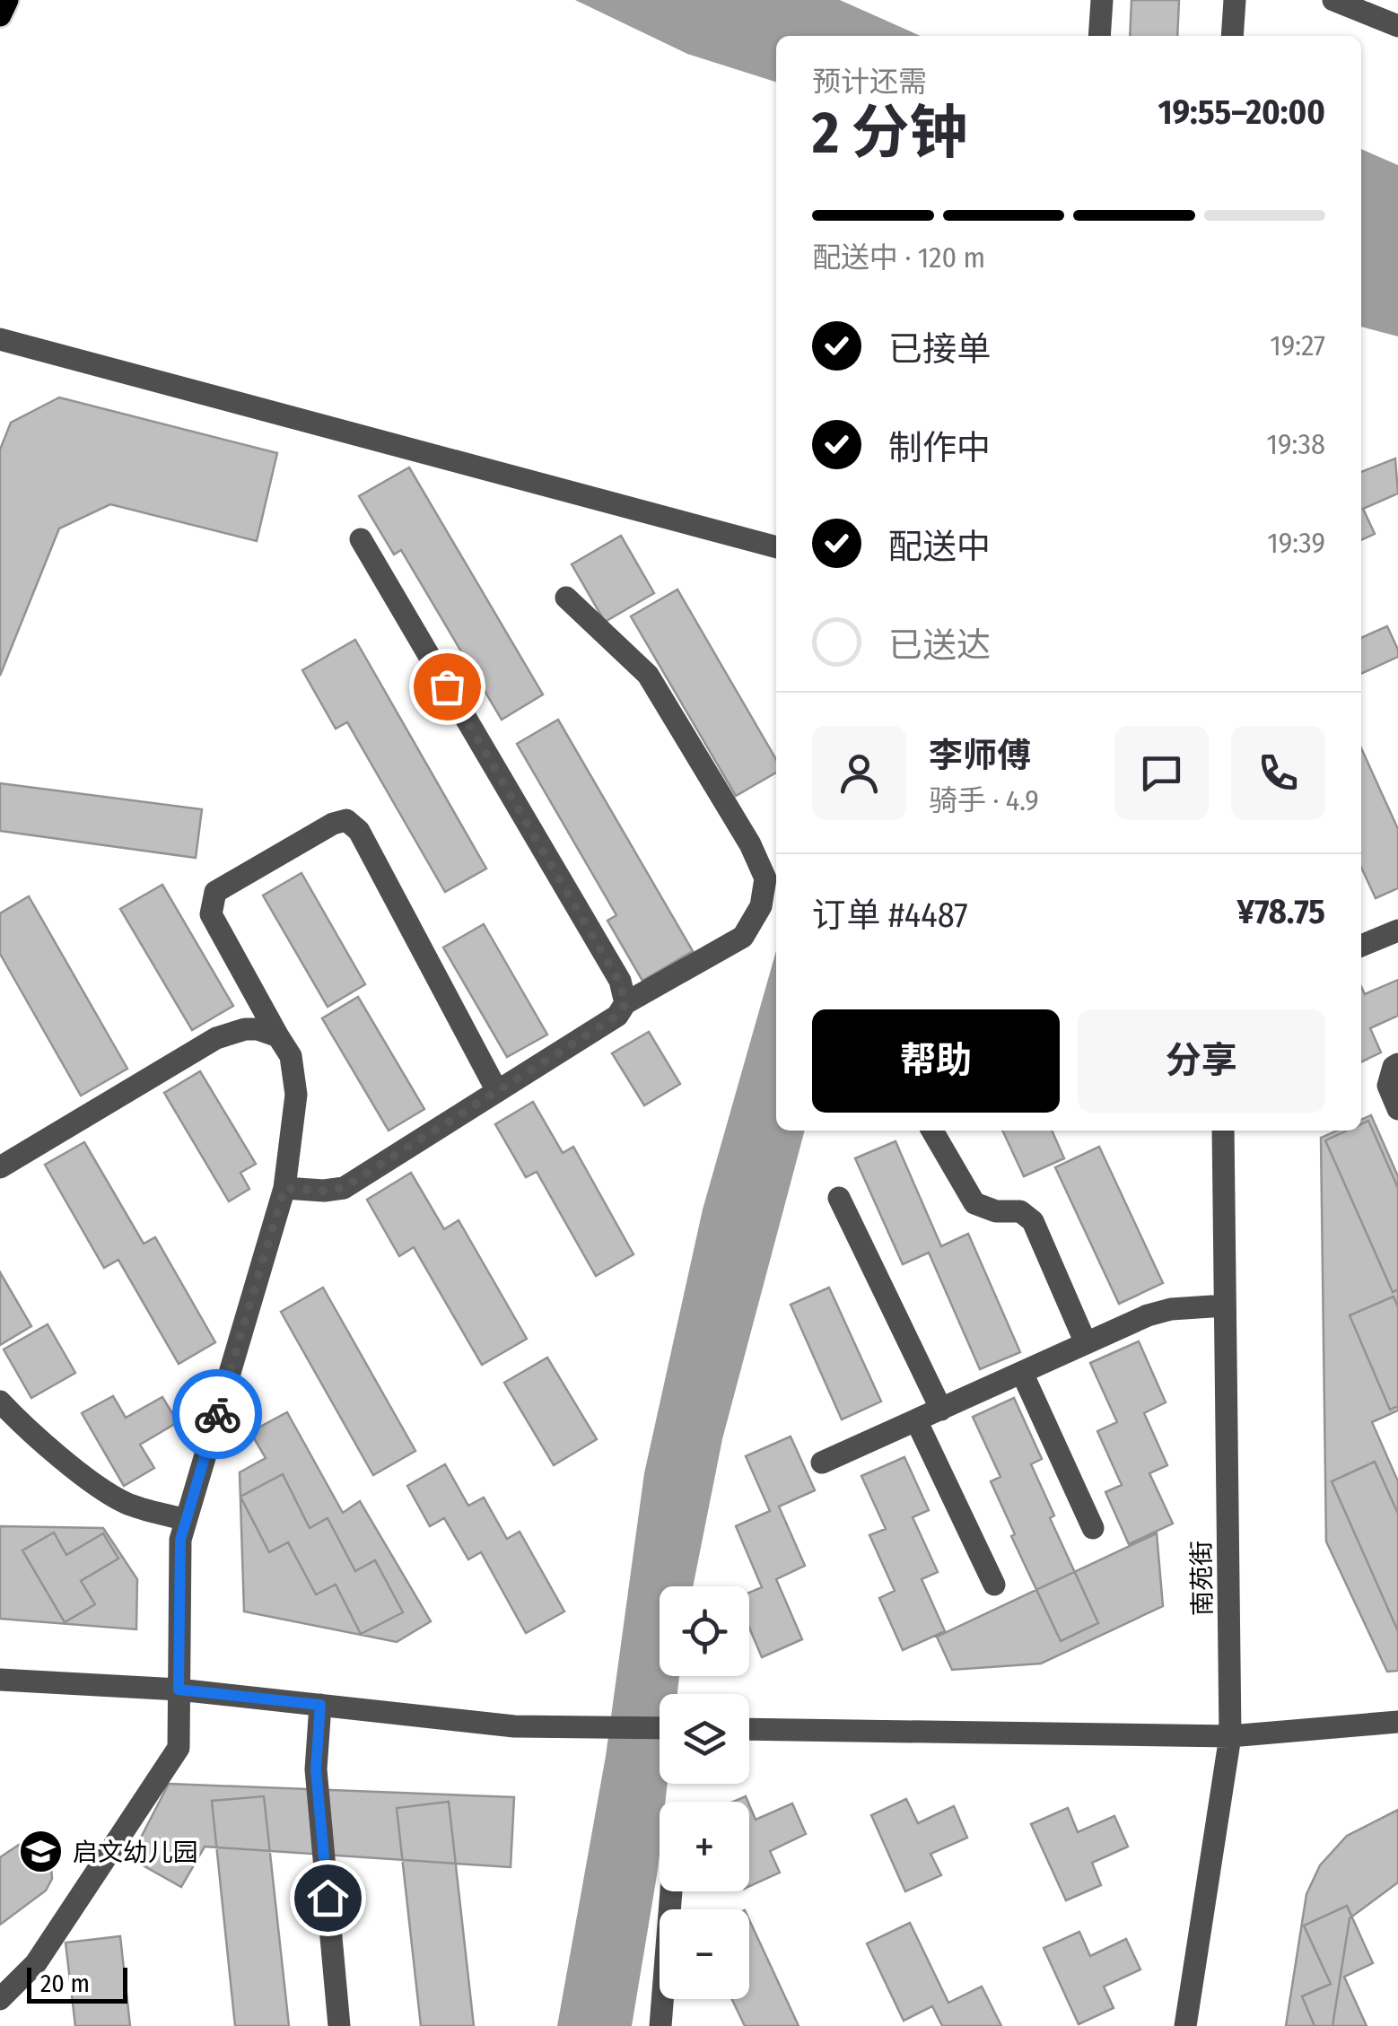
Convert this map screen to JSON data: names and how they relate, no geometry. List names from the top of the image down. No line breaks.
{"streets":{"street":["南苑街"]},"places":{"school or university":["启文幼儿园"]},"scale_bar":"20 m","page":{"heading":["2 分钟","预计还需","19:55–20:00"],"panel":["李师傅","骑手 · 4.9","订单 #4487","¥78.75"],"bar":"配送中 · 120 m","list":[["已接单","19:27"],["制作中","19:38"],["配送中","19:39"],"已送达"],"buttons":["帮助","分享"],"map_buttons":["+","−"],"scale":"20 m"}}
